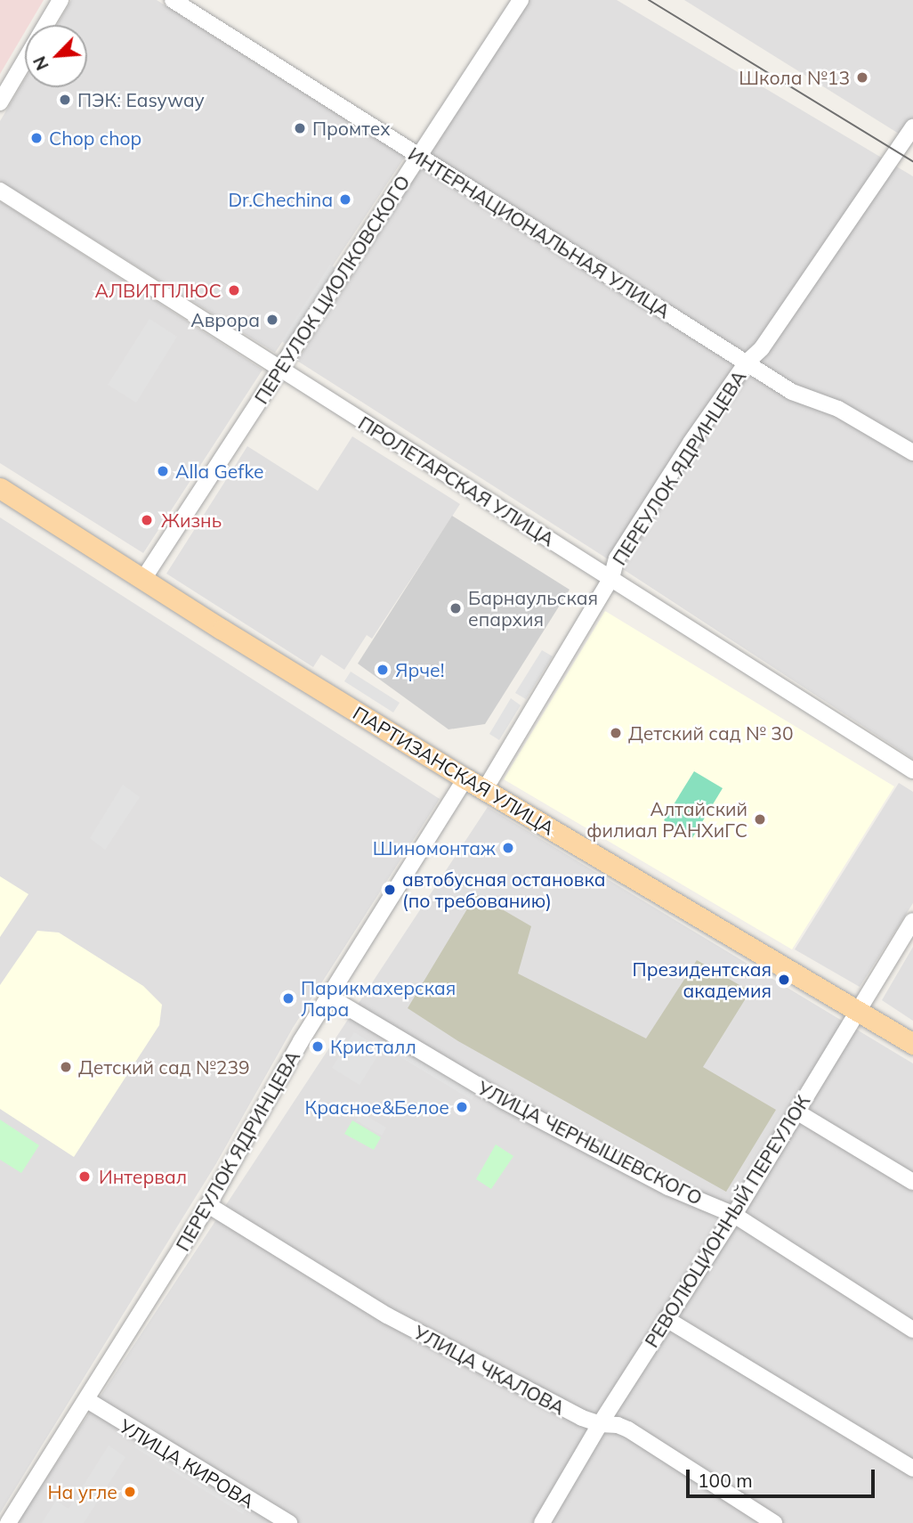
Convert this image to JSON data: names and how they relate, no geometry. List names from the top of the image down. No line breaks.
{"streets":{"main road":["ПАРТИЗАНСКАЯ УЛИЦА"],"street":["ИНТЕРНАЦИОНАЛЬНАЯ УЛИЦА","ПЕРЕУЛОК ЦИОЛКОВСКОГО","ПЕРЕУЛОК ЯДРИНЦЕВА","ПРОЛЕТАРСКАЯ УЛИЦА","УЛИЦА ЧЕРНЫШЕВСКОГО","РЕВОЛЮЦИОННЫЙ ПЕРЕУЛОК","УЛИЦА ЧКАЛОВА","УЛИЦА КИРОВА"]},"crossings":[["ИНТЕРНАЦИОНАЛЬНАЯ УЛИЦА","ПЕРЕУЛОК ЦИОЛКОВСКОГО"],["ИНТЕРНАЦИОНАЛЬНАЯ УЛИЦА","ПЕРЕУЛОК ЯДРИНЦЕВА"],["ПЕРЕУЛОК ЦИОЛКОВСКОГО","ПРОЛЕТАРСКАЯ УЛИЦА"],["ПЕРЕУЛОК ЦИОЛКОВСКОГО","ПАРТИЗАНСКАЯ УЛИЦА"],["ПЕРЕУЛОК ЯДРИНЦЕВА","ПРОЛЕТАРСКАЯ УЛИЦА"],["ПЕРЕУЛОК ЯДРИНЦЕВА","ПАРТИЗАНСКАЯ УЛИЦА"],["ПЕРЕУЛОК ЯДРИНЦЕВА","УЛИЦА ЧЕРНЫШЕВСКОГО"],["ПЕРЕУЛОК ЯДРИНЦЕВА","УЛИЦА ЧКАЛОВА"],["ПЕРЕУЛОК ЯДРИНЦЕВА","УЛИЦА КИРОВА"],["ПАРТИЗАНСКАЯ УЛИЦА","РЕВОЛЮЦИОННЫЙ ПЕРЕУЛОК"],["УЛИЦА ЧЕРНЫШЕВСКОГО","РЕВОЛЮЦИОННЫЙ ПЕРЕУЛОК"],["РЕВОЛЮЦИОННЫЙ ПЕРЕУЛОК","УЛИЦА ЧКАЛОВА"]],"places":["Школа №13","ПЭК: Easyway","Промтех","Chop chop","Dr.Chechina","АЛВИТПЛЮС","Аврора","Alla Gefke","Жизнь","Барнаульская епархия","Ярче!","Детский сад № 30","Алтайский филиал РАНХиГС","Шиномонтаж","автобусная остановка (по требованию)","Президентская академия","Парикмахерская Лара","Кристалл","Детский сад №239","Красное&Белое","Интервал","На угле"],"scale_bar":"100 m","north":"bottom left"}
